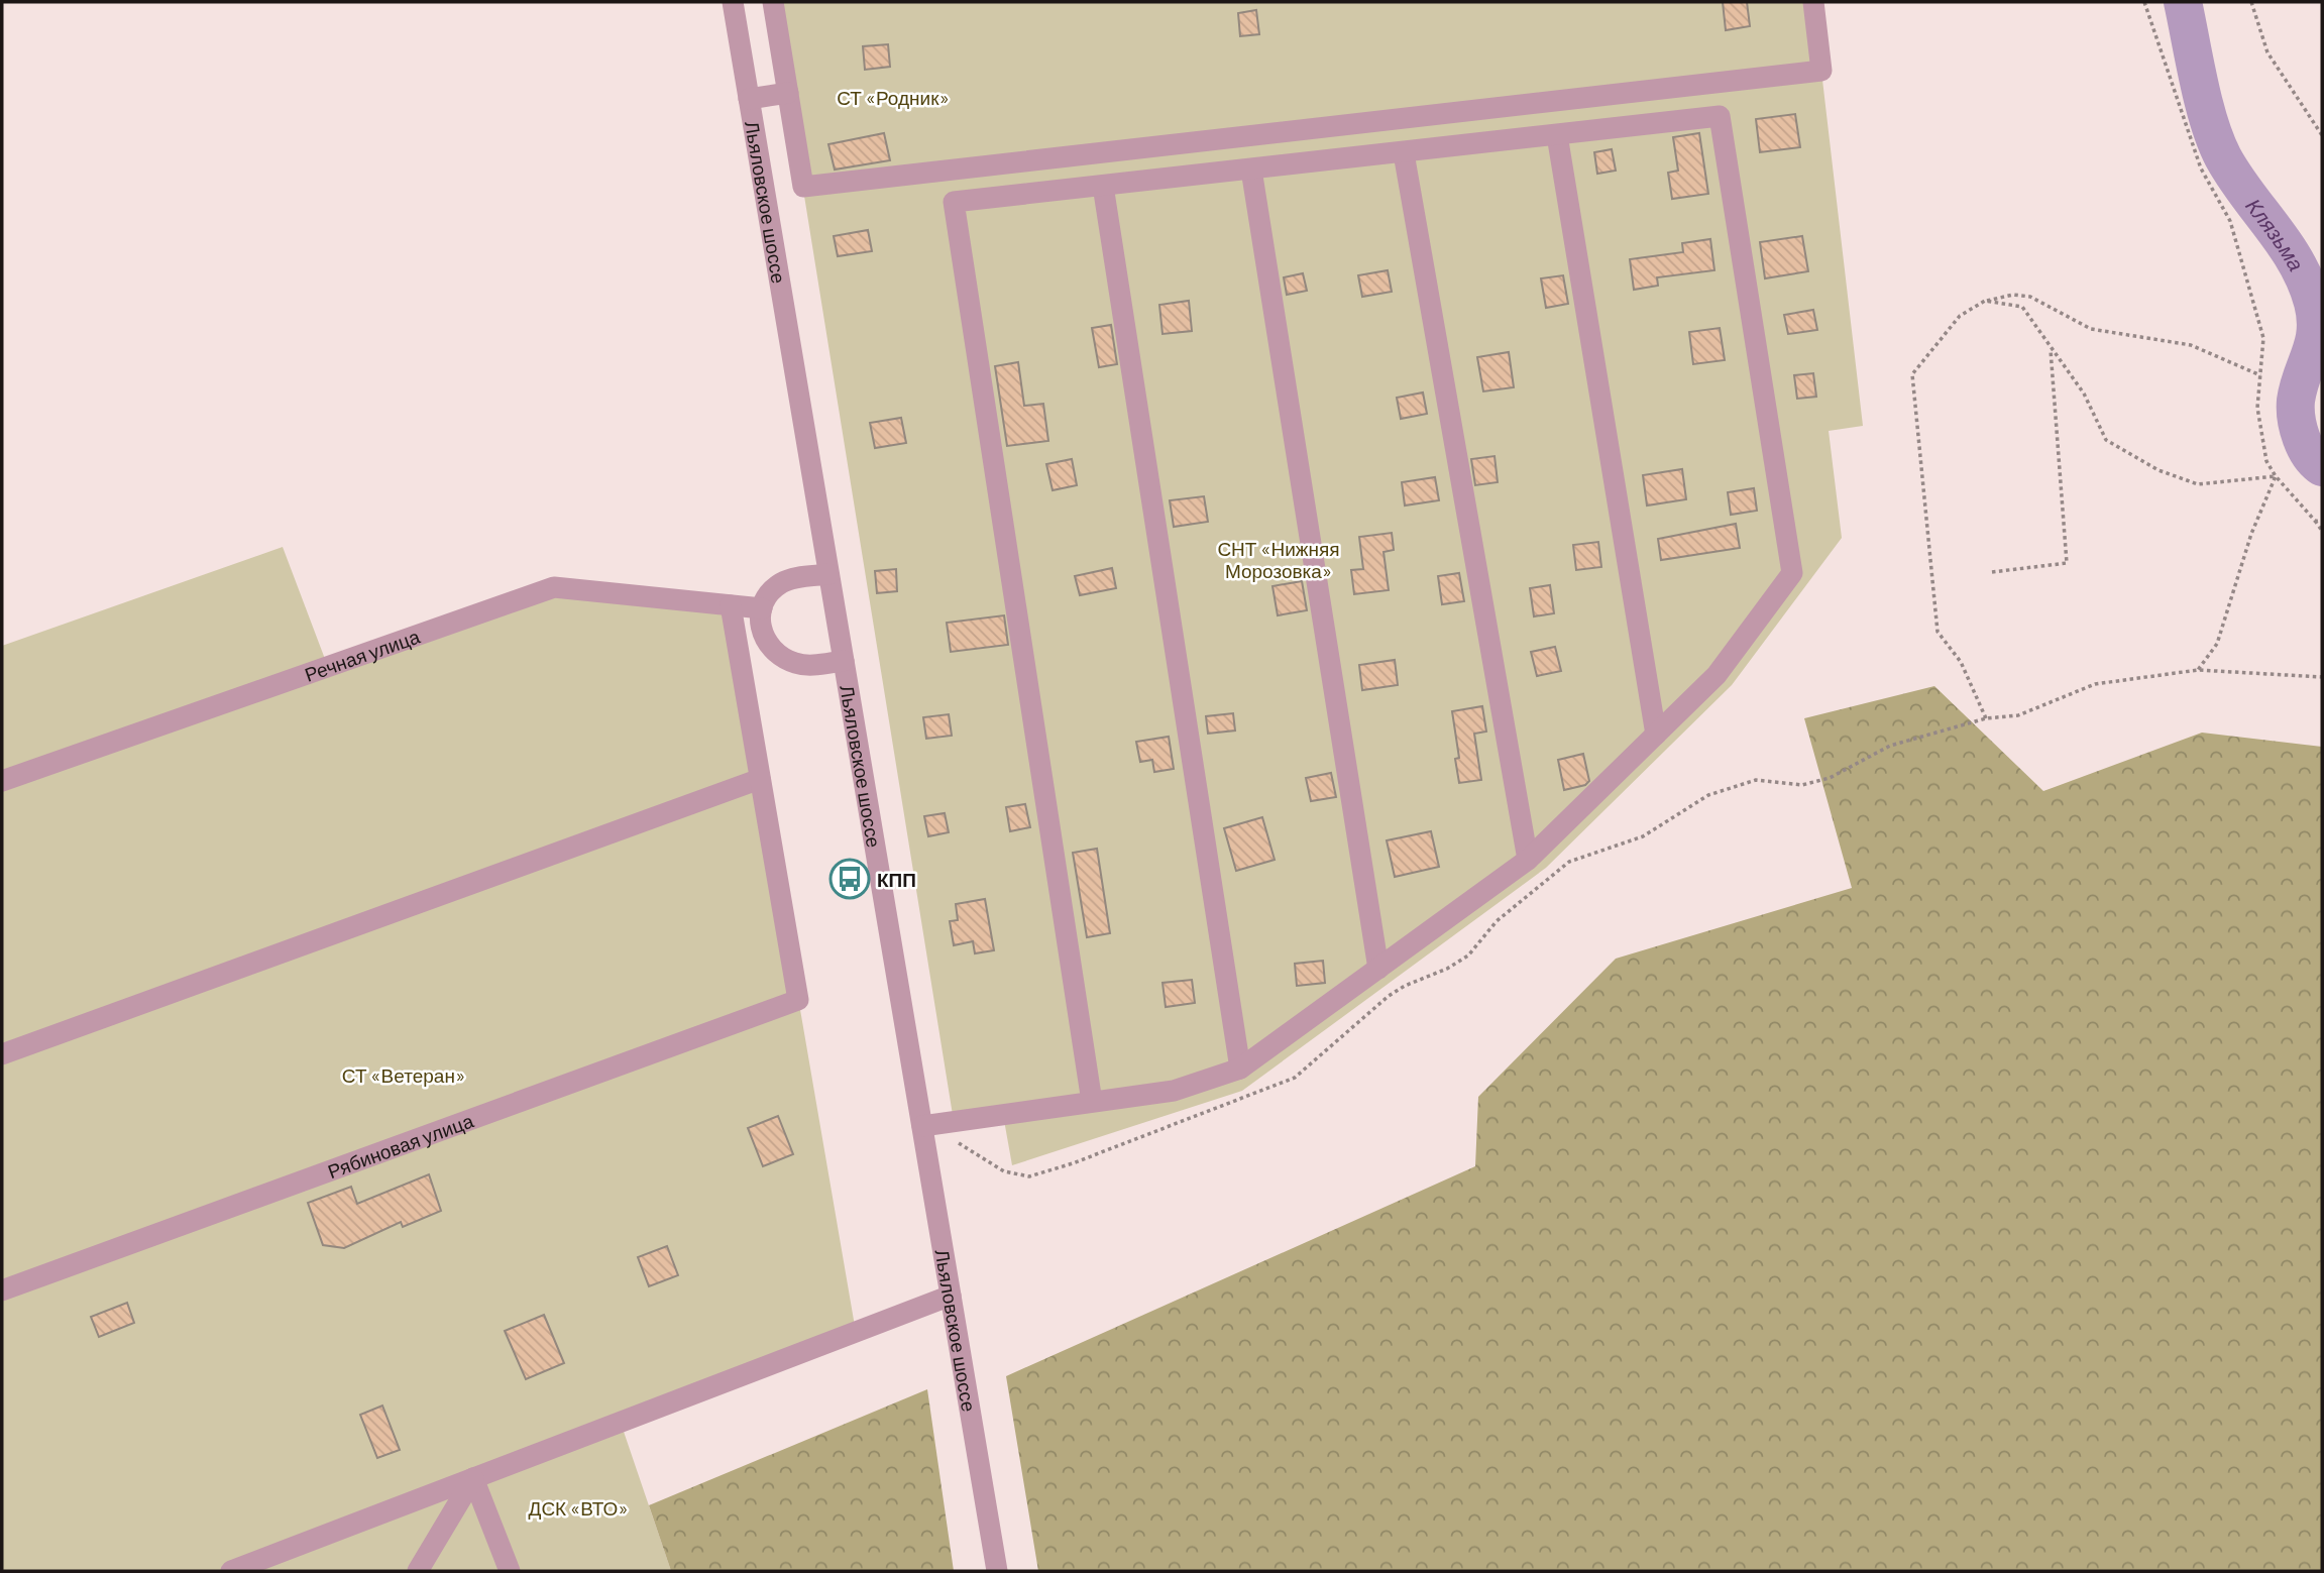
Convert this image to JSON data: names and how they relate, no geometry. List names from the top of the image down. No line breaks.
{"streets":{"street":["Льяловское шоссе","Речная улица","Рябиновая улица"]},"crossings":[["Льяловское шоссе","Речная улица"]],"water":["Клязьма"],"parks":["СТ «Родник»","СНТ «Нижняя Морозовка»","СТ «Ветеран»","ДСК «ВТО»"],"places":{"bus stop":["КПП"]}}
